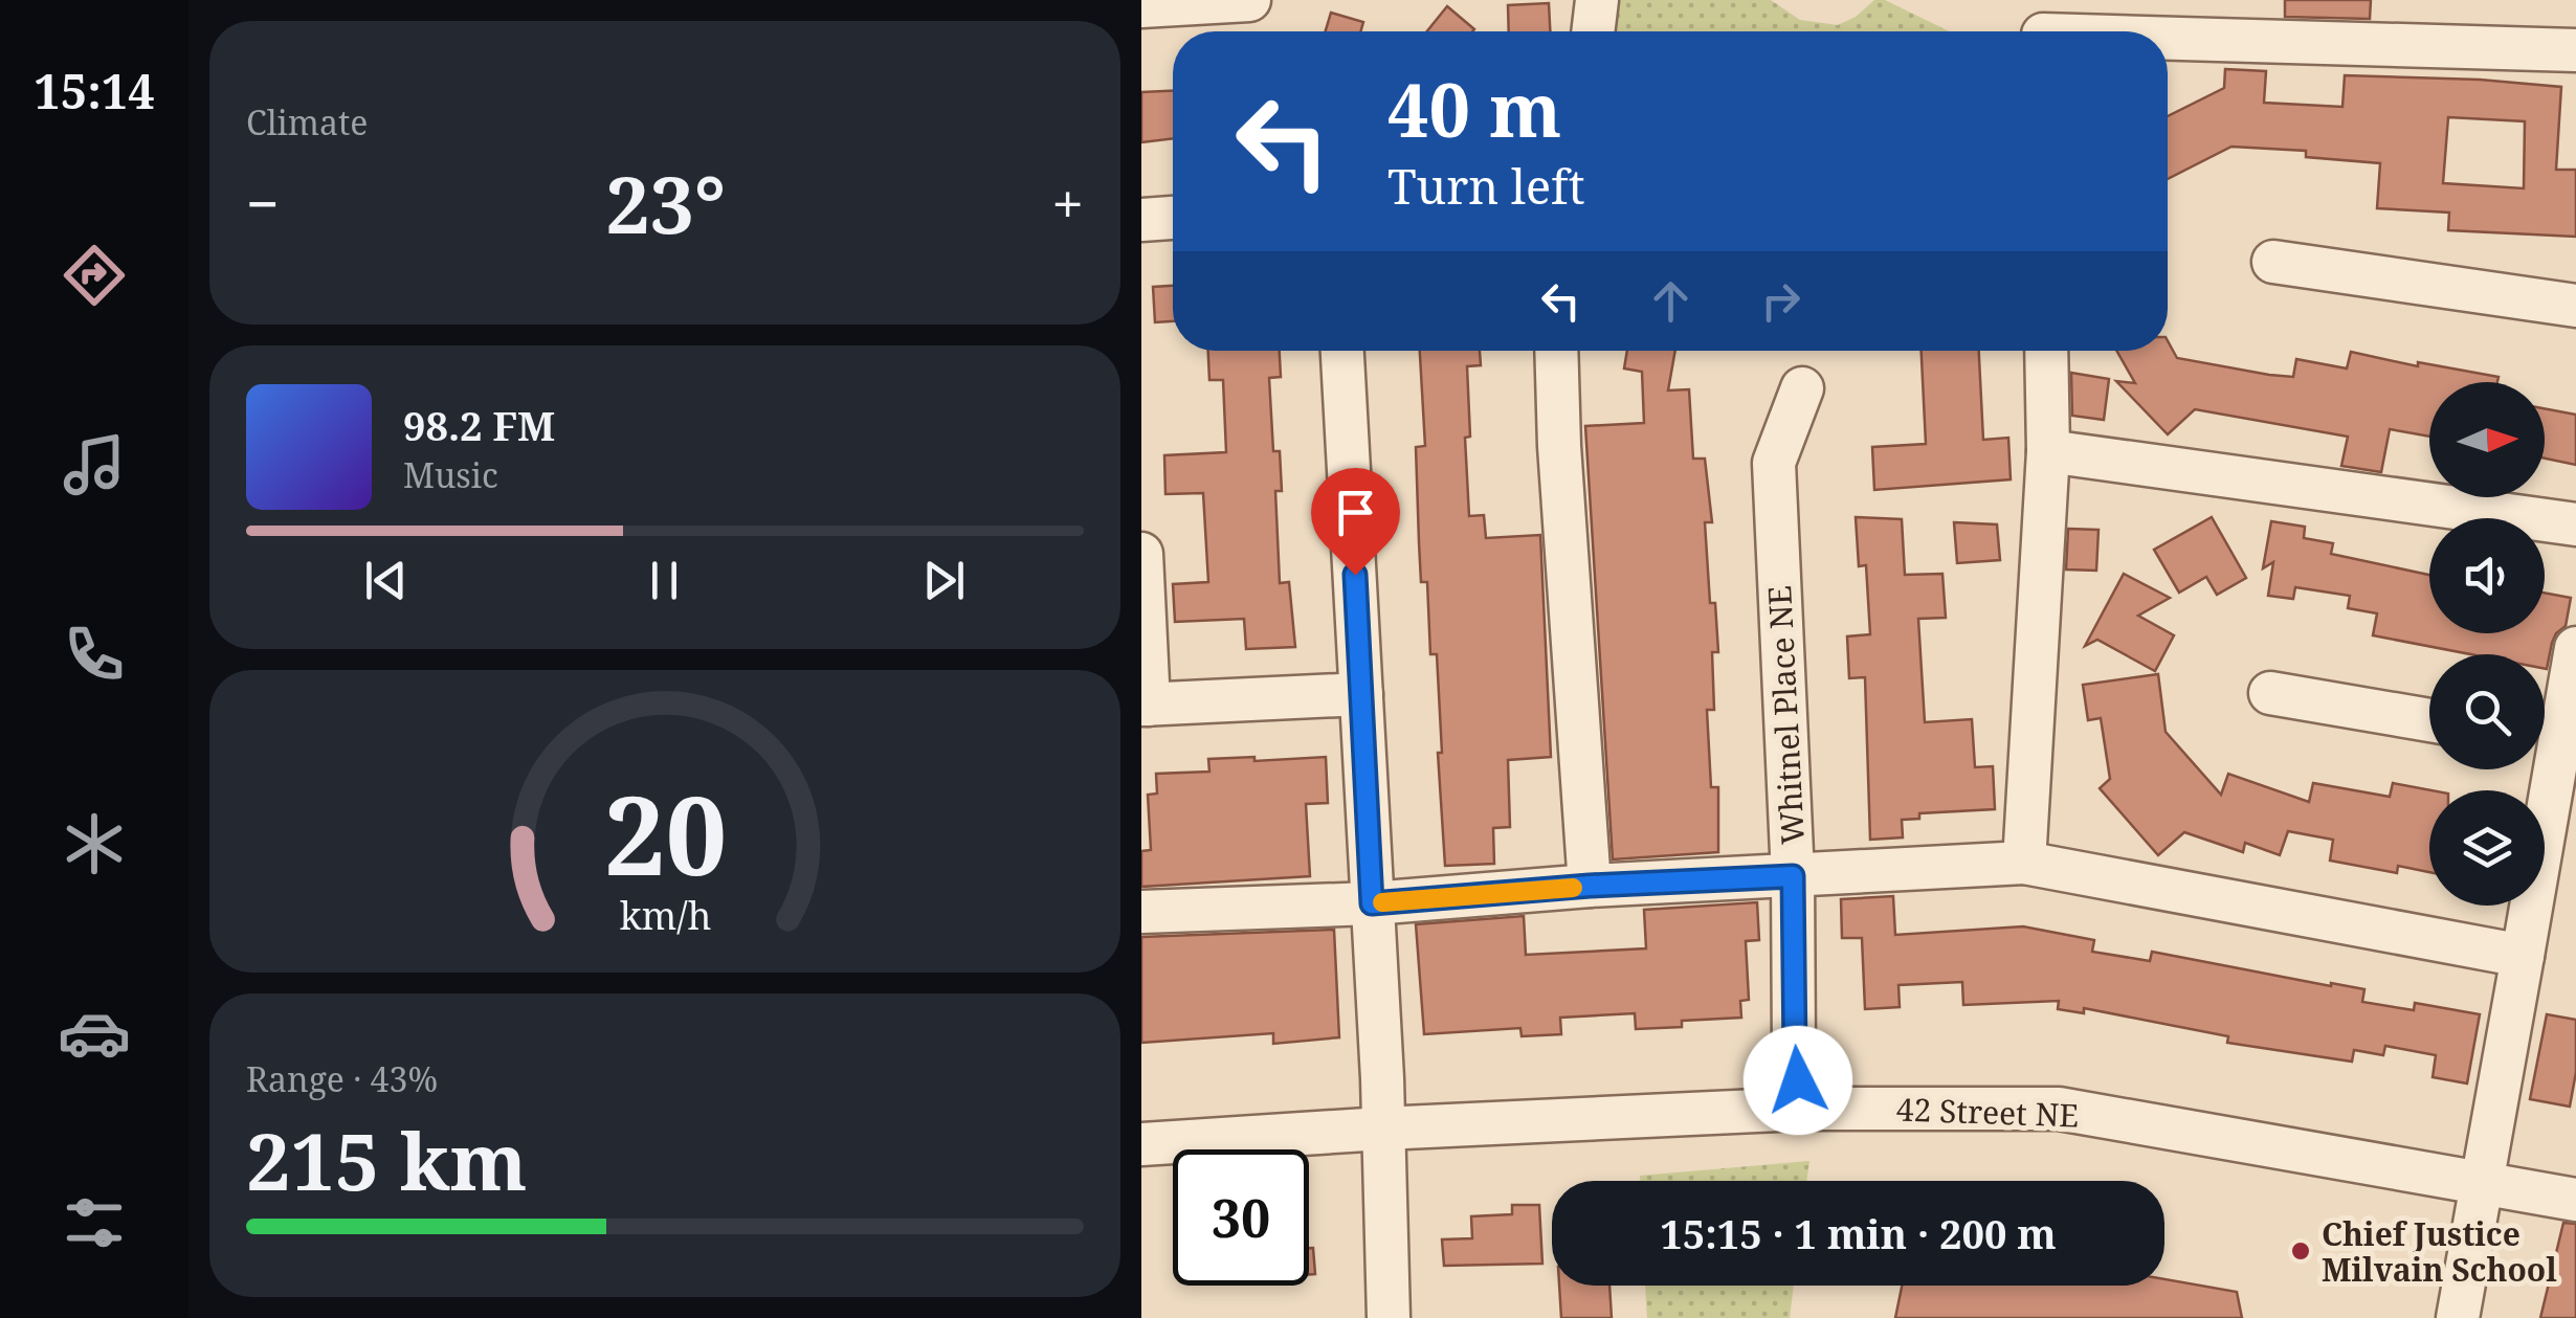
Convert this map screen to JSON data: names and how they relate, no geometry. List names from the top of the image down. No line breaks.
{"streets":{"street":["Whitnel Place NE","42 Street NE"]},"crossings":[["Whitnel Place NE","42 Street NE"]],"places":["Chief Justice Milvain School"],"north":"right","page":{"tabs":"15:14","tile":["Climate",["Range · 43%","215 km"]],"turn":["40 m","Turn left"],"heat":["−","23°","+"],"song":["98.2 FM","Music"],"limit":"30","trip":"15:15 · 1 min · 200 m","gauge":["20","km/h"]}}
